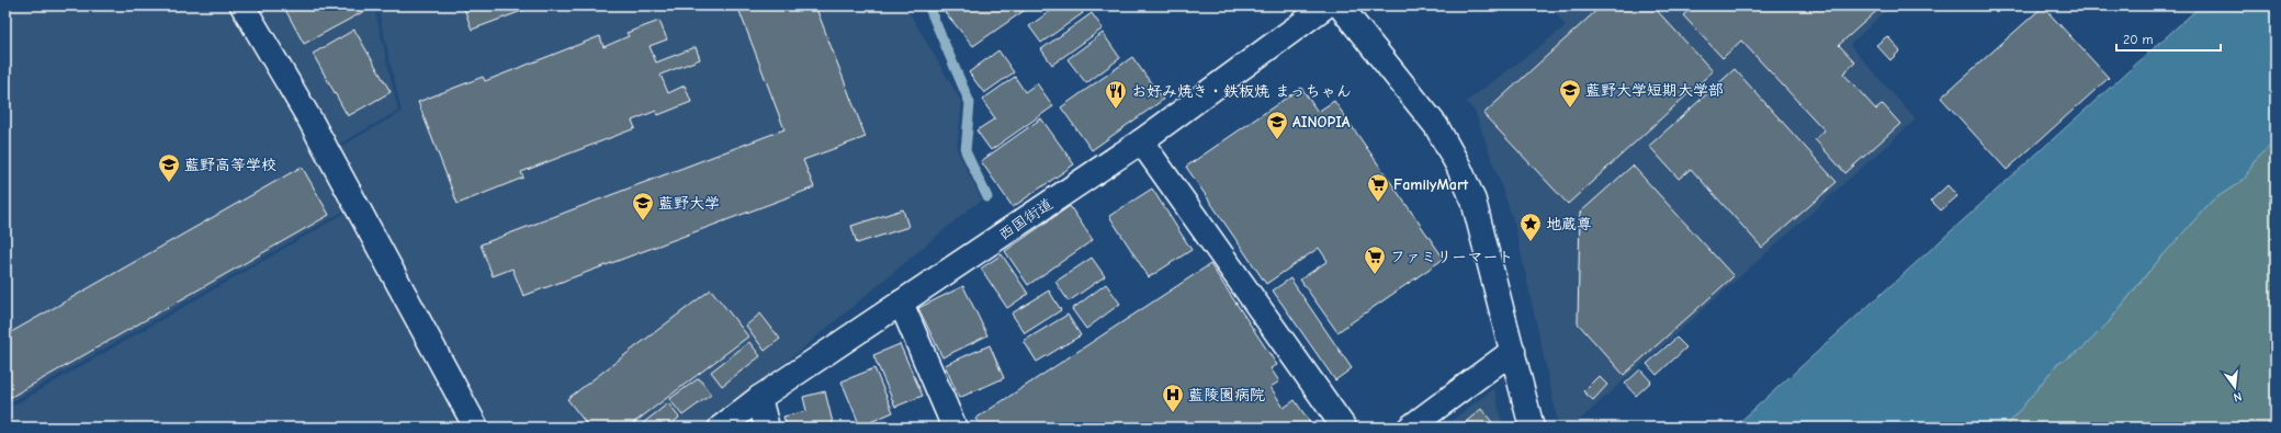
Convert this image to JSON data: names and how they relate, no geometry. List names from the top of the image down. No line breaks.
{"streets":{"street":["西国街道"]},"places":{"school or university":["藍野大学短期大学部","AINOPIA","藍野高等学校","藍野大学"],"restaurant":["お好み焼き・鉄板焼 まっちゃん"],"supermarket":["FamilyMart","ファミリーマート"],"place":["地蔵尊"],"hospital":["藍陵園病院"]},"scale_bar":"20 m","north":"bottom"}
